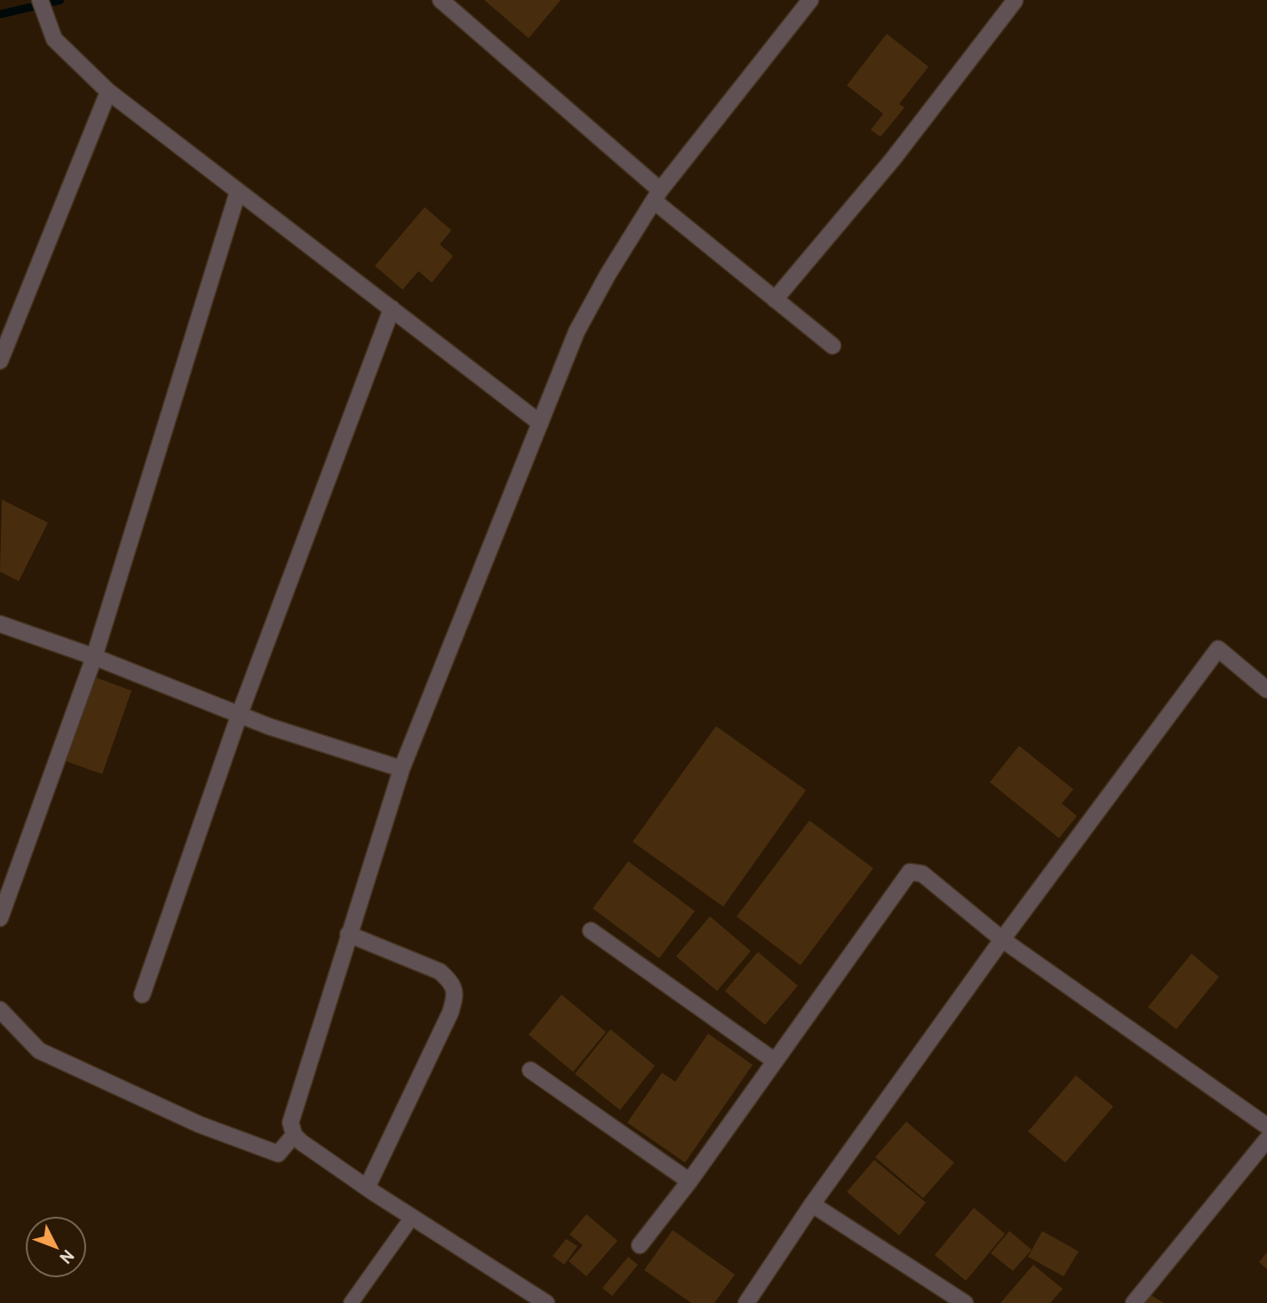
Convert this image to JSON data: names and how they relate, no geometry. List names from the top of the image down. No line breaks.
{"north":"bottom right"}
